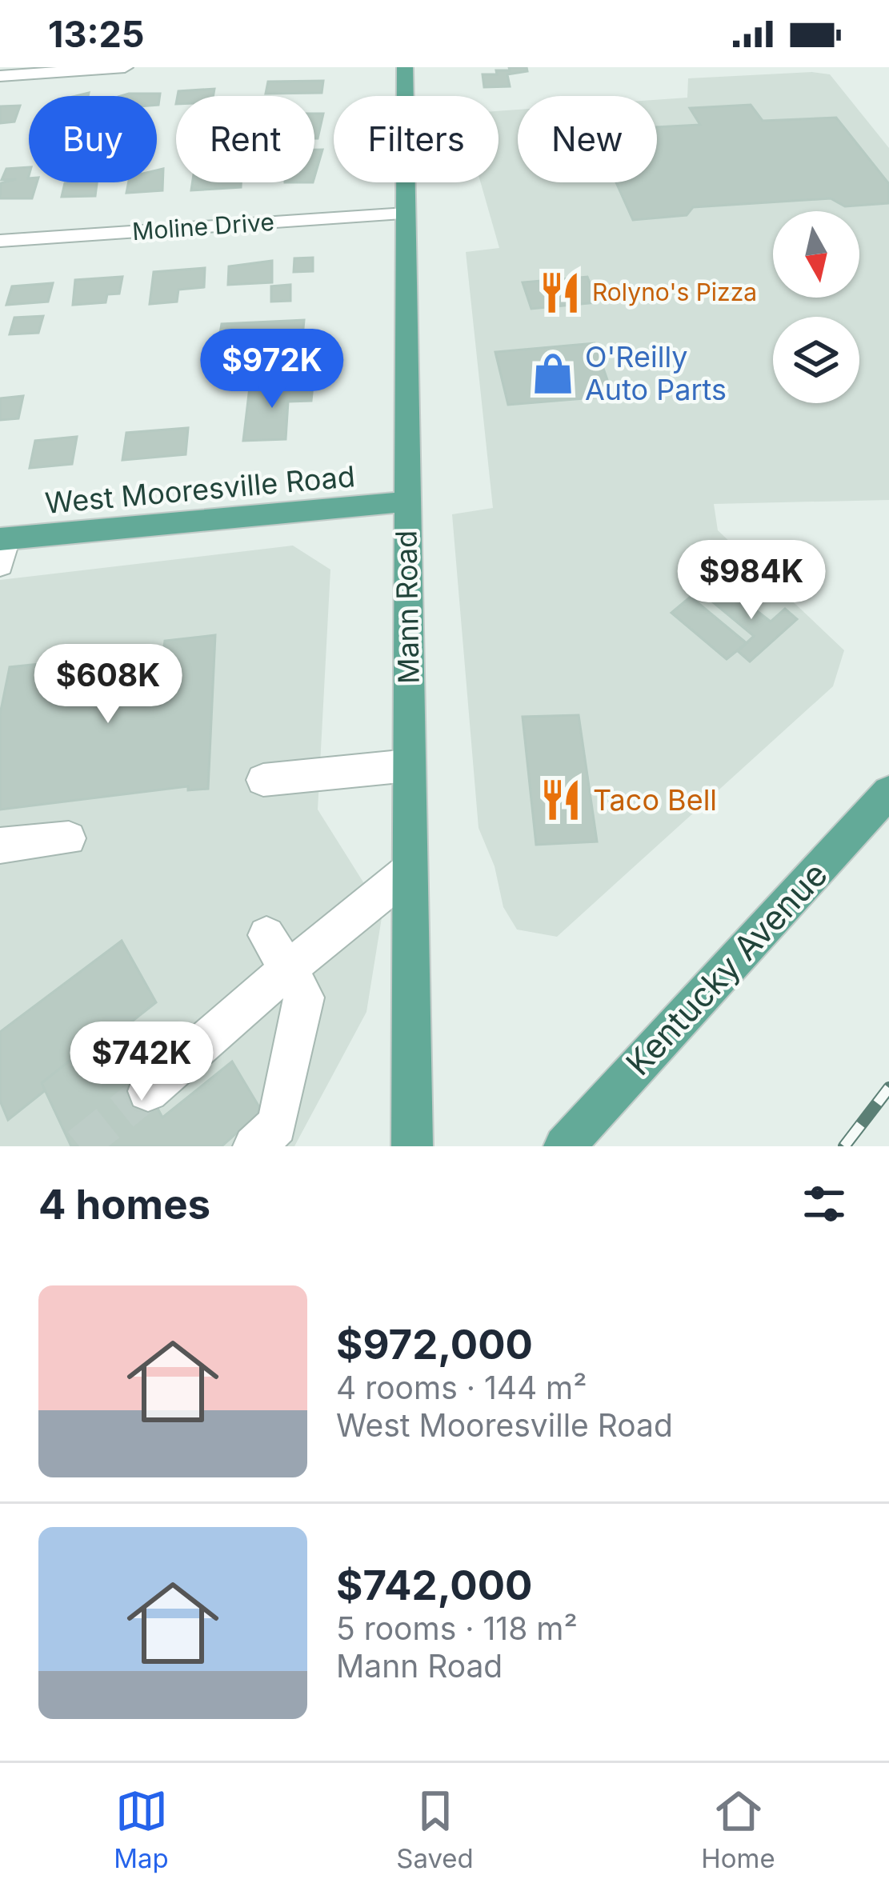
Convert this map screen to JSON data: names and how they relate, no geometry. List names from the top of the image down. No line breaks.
{"streets":{"main road":["West Mooresville Road","Mann Road","Kentucky Avenue"],"street":["Moline Drive"]},"crossings":[["Moline Drive","Mann Road"],["West Mooresville Road","Mann Road"]],"places":{"restaurant":["Rolyno's Pizza","Taco Bell"],"shop":["O'Reilly Auto Parts"]},"north":"bottom","page":{"status":"13:25","chip":["Buy","Rent","Filters","New"],"price":["$972K","$984K","$608K","$742K"],"heading":"4 homes","list":[{"name":"$972,000","note":"4 rooms · 144 m² · West Mooresville Road"},{"name":"$742,000","note":"5 rooms · 118 m² · Mann Road"}],"tabs":["Map","Saved","Home"]}}
